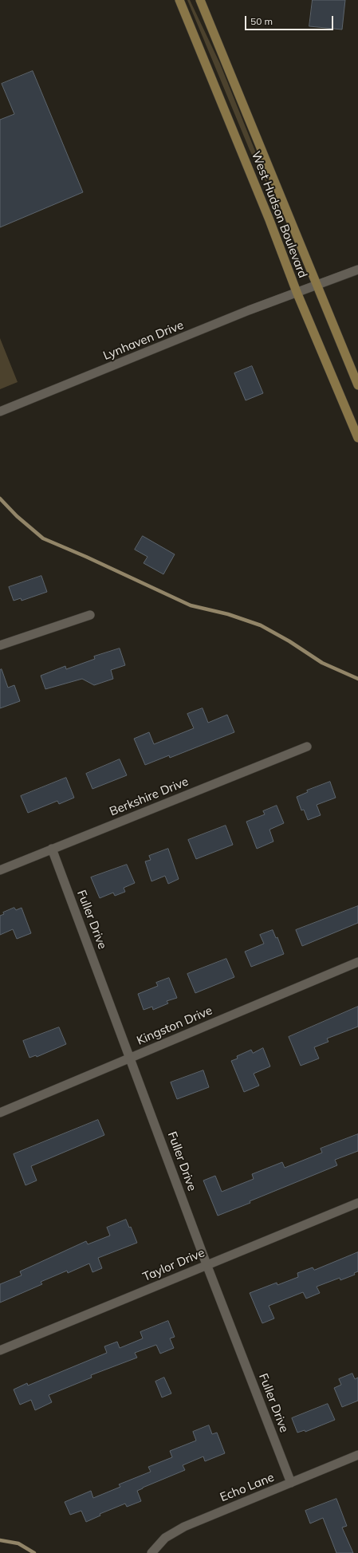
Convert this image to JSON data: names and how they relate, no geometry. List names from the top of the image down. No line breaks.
{"streets":{"main road":["West Hudson Boulevard"],"street":["Lynhaven Drive","Berkshire Drive","Fuller Drive","Kingston Drive","Taylor Drive","Echo Lane"]},"crossings":[["West Hudson Boulevard","Lynhaven Drive"],["Berkshire Drive","Fuller Drive"],["Fuller Drive","Kingston Drive"],["Fuller Drive","Taylor Drive"],["Fuller Drive","Echo Lane"]],"scale_bar":"50 m"}
